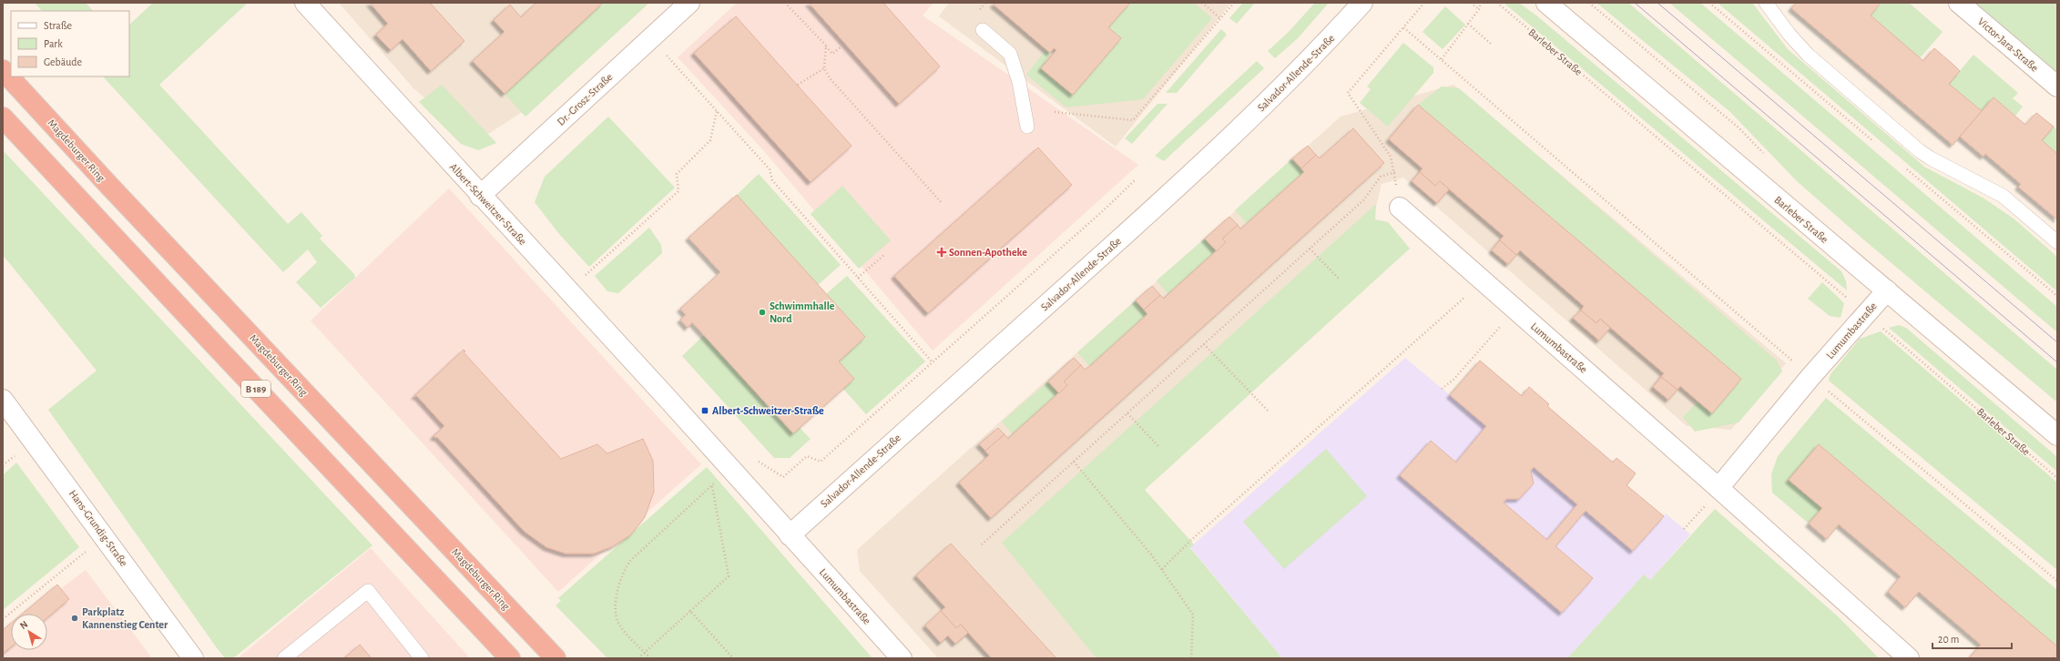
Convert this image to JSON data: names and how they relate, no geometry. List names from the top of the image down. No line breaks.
{"streets":{"highway":["Magdeburger Ring","B 189"],"street":["Victor-Jara-Straße","Barleber Straße","Salvador-Allende-Straße","Dr.-Grosz-Straße","Albert-Schweitzer-Straße","Lumumbastraße","Hans-Grundig-Straße"]},"crossings":[["Barleber Straße","Lumumbastraße"],["Salvador-Allende-Straße","Albert-Schweitzer-Straße"],["Salvador-Allende-Straße","Lumumbastraße"],["Dr.-Grosz-Straße","Albert-Schweitzer-Straße"],["Albert-Schweitzer-Straße","Lumumbastraße"]],"places":{"health":["Sonnen-Apotheke"],"other":["Schwimmhalle Nord","Parkplatz Kannenstieg Center"],"transit":["Albert-Schweitzer-Straße"]},"legend":["Straße","Park","Gebäude"],"scale_bar":"20 m","north":"top left"}
